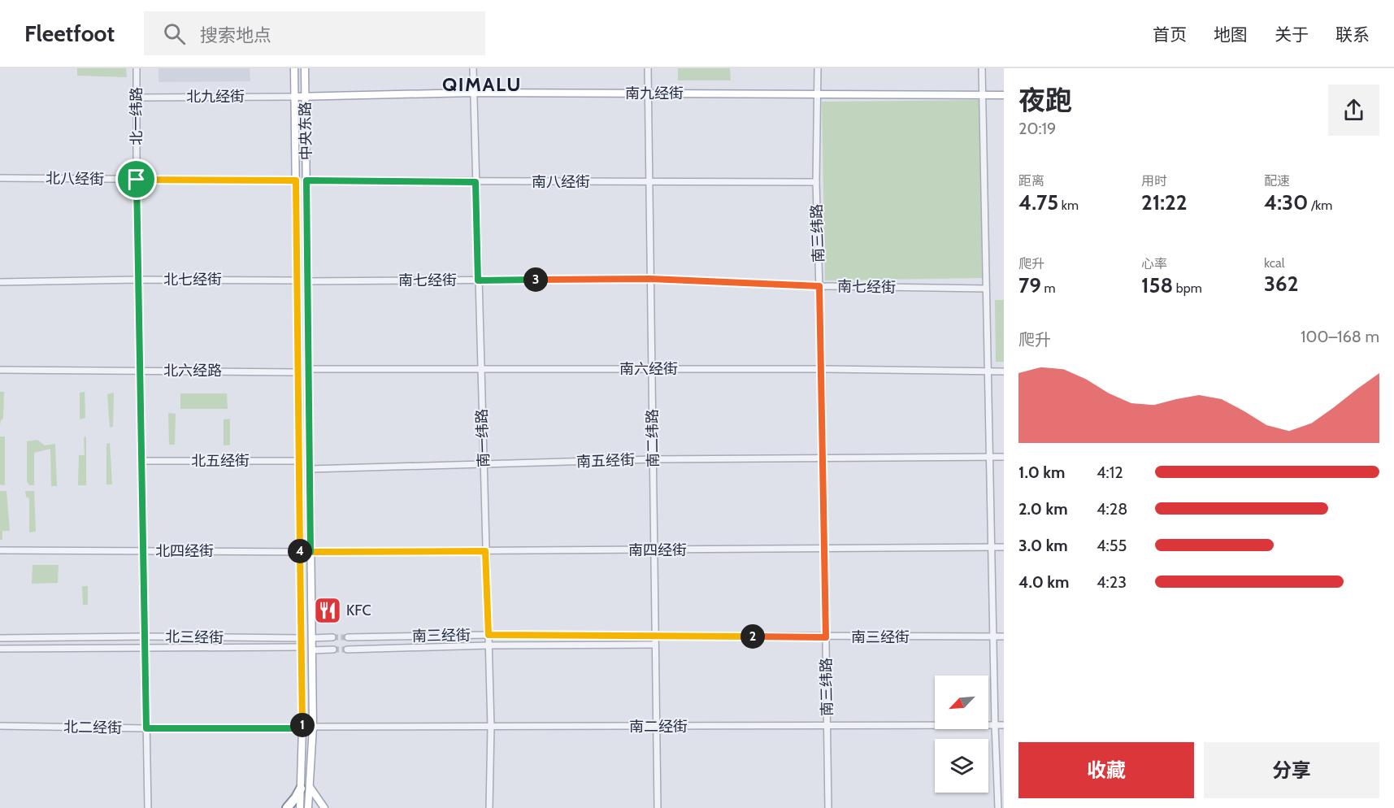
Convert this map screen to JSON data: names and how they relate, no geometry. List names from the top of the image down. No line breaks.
{"streets":{"main road":["南九经街","中央东路"],"street":["北九经街","北一纬路","北八经街","南八经街","南三纬路","北七经街","南七经街","南六经街","北六经路","南一纬路","南二纬路","北五经街","南五经街","南四经街","北四经街","南三经街","北三经街","南二经街","北二经街"]},"crossings":[["南九经街","北九经街"],["南九经街","中央东路"],["南九经街","南三纬路"],["南九经街","南一纬路"],["南九经街","南二纬路"],["北九经街","北一纬路"],["北九经街","中央东路"],["北一纬路","北八经街"],["北一纬路","北七经街"],["北一纬路","北六经路"],["北一纬路","北五经街"],["北一纬路","北四经街"],["北一纬路","北三经街"],["北一纬路","北二经街"],["中央东路","北八经街"],["中央东路","南八经街"],["中央东路","北七经街"],["中央东路","南七经街"],["中央东路","南六经街"],["中央东路","北六经路"],["中央东路","北五经街"],["中央东路","南五经街"],["中央东路","南四经街"],["中央东路","北四经街"],["中央东路","北三经街"],["中央东路","南二经街"],["中央东路","北二经街"],["南八经街","南三纬路"],["南八经街","南一纬路"],["南八经街","南二纬路"],["南三纬路","南七经街"],["南三纬路","南六经街"],["南三纬路","南五经街"],["南三纬路","南四经街"],["南三纬路","南三经街"],["南三纬路","南二经街"],["南七经街","南一纬路"],["南七经街","南二纬路"],["南六经街","南一纬路"],["南六经街","南二纬路"],["南一纬路","南五经街"],["南一纬路","南四经街"],["南一纬路","南三经街"],["南一纬路","南二经街"],["南二纬路","南五经街"],["南二纬路","南四经街"],["南二纬路","南三经街"],["南二纬路","南二经街"],["南四经街","北四经街"]],"districts":["QIMALU"],"places":{"restaurant":["KFC"]},"north":"bottom left","page":{"header":"Fleetfoot","search":"搜索地点","nav":["首页","地图","关于","联系"],"heading":["夜跑","20:19"],"stats":[["距离","4.75 km"],["用时","21:22"],["配速","4:30 /km"],["爬升","79 m"],["心率","158 bpm"],["kcal","362"]],"pins":["3","4","2","1"],"chart":["爬升","100–168 m"],"list":[{"name":"1.0 km","note":"4:12"},{"name":"2.0 km","note":"4:28"},{"name":"3.0 km","note":"4:55"},{"name":"4.0 km","note":"4:23"}],"buttons":["收藏","分享"]}}
